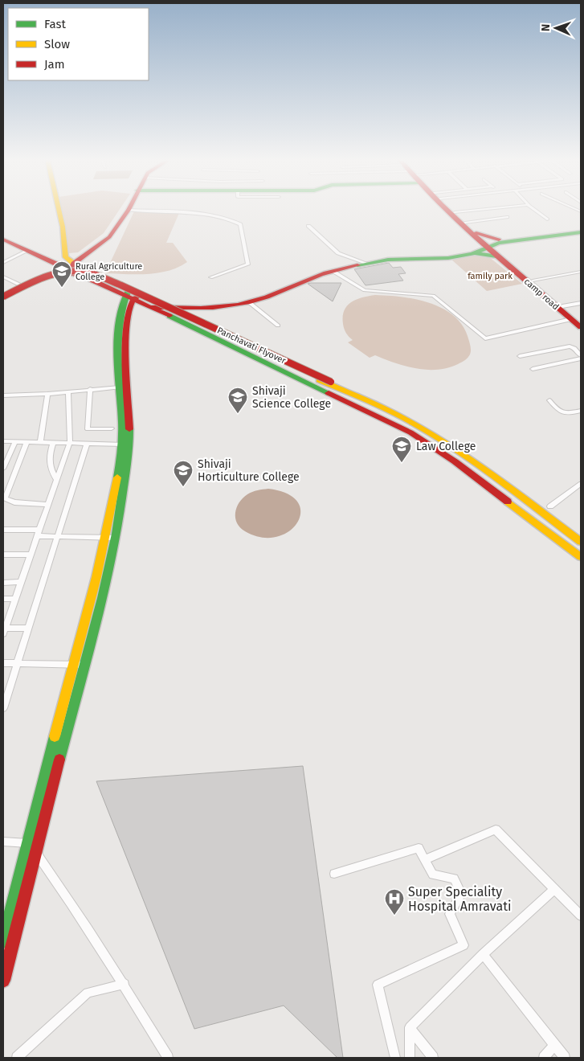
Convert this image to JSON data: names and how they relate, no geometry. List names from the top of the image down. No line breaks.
{"streets":{"street":["camp road","Panchavati Flyover"]},"parks":["family park"],"places":{"school or university":["Rural Agriculture College","Shivaji Science College","Law College","Shivaji Horticulture College"],"hospital":["Super Speciality Hospital Amravati"]},"legend":["Fast","Slow","Jam"],"north":"left"}
